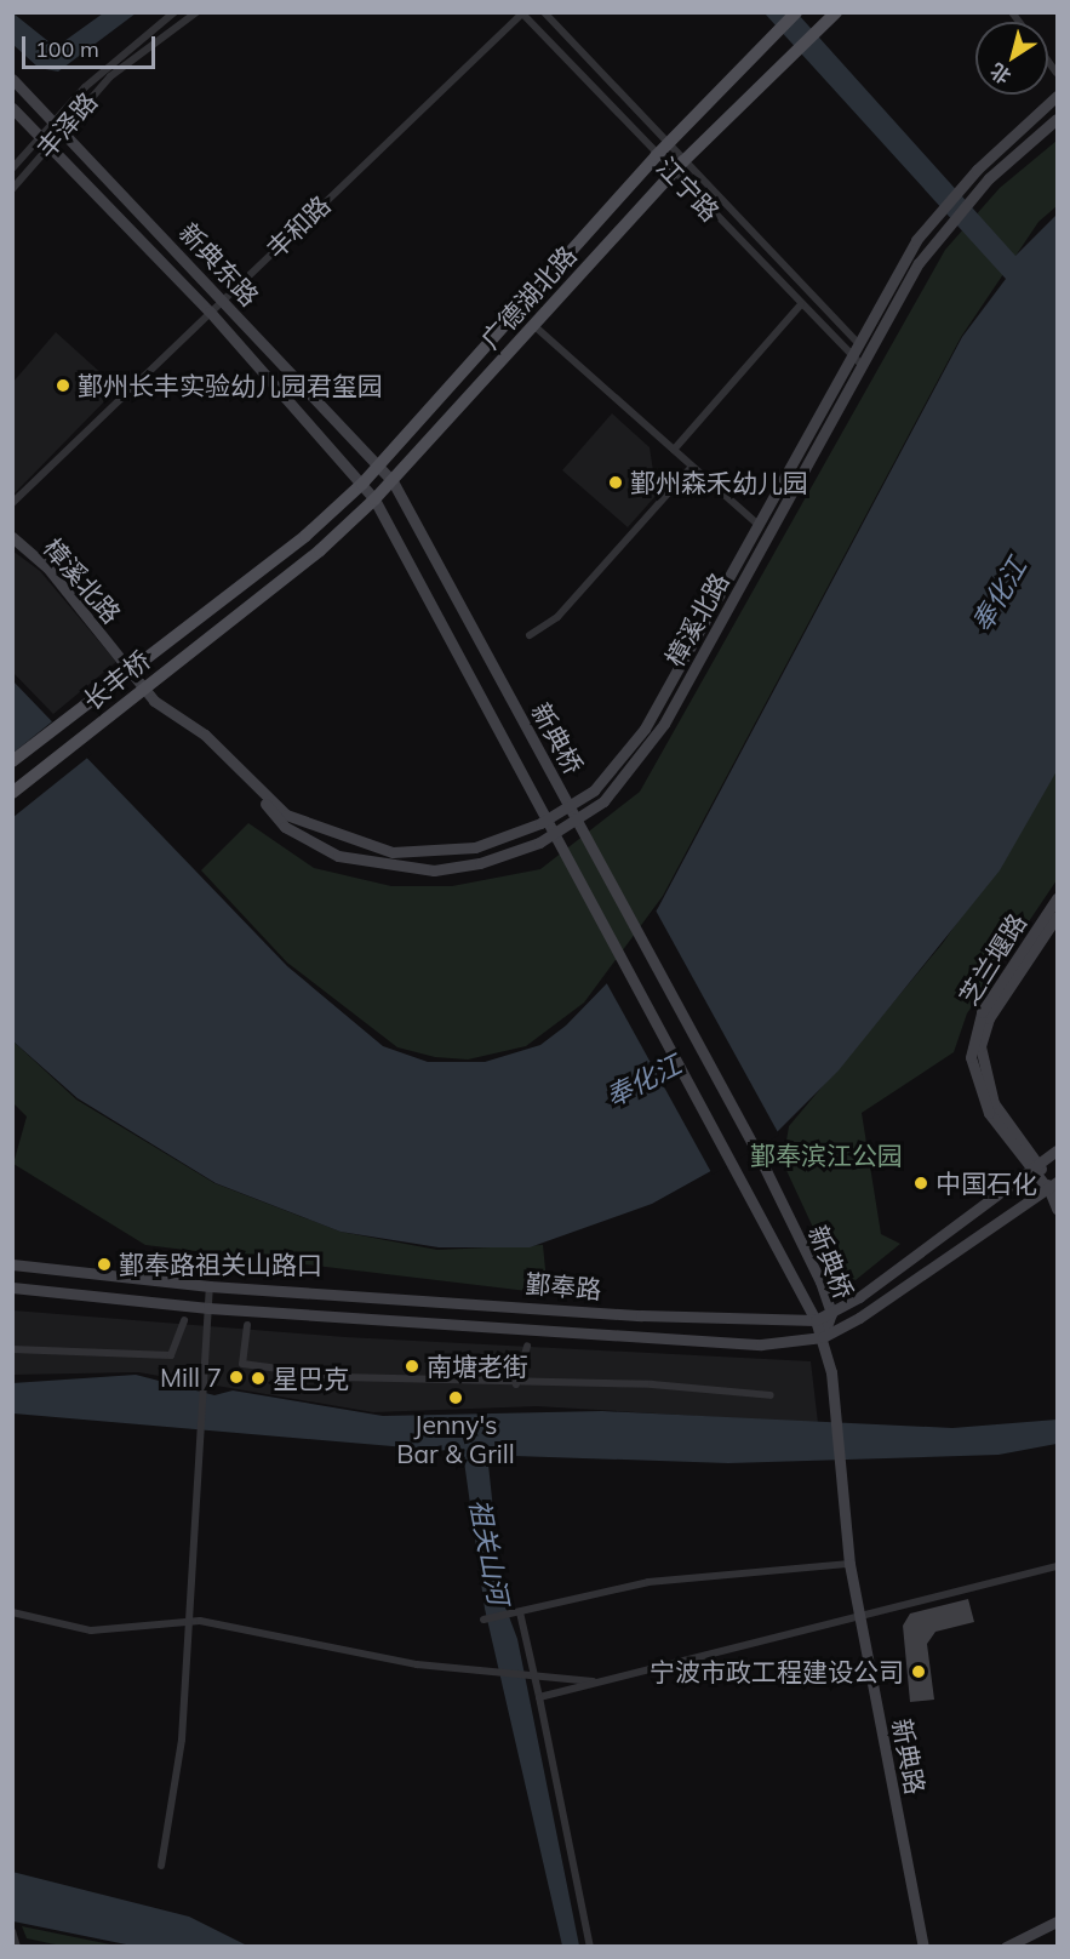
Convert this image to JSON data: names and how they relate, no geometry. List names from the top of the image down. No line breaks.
{"streets":{"main road":["新典东路","广德湖北路","樟溪北路","长丰桥","新典桥","芝兰堰路","鄞奉路","新典路"],"street":["丰泽路","江宁路","丰和路"]},"crossings":[["丰泽路","新典东路"],["江宁路","丰和路"],["江宁路","广德湖北路"],["江宁路","樟溪北路"],["丰和路","新典东路"],["新典东路","广德湖北路"],["新典东路","新典桥"],["广德湖北路","长丰桥"],["广德湖北路","新典桥"],["新典桥","鄞奉路"],["新典桥","新典路"],["芝兰堰路","鄞奉路"],["鄞奉路","新典路"]],"water":["奉化江","祖关山河"],"parks":["鄞奉滨江公园"],"places":["鄞州长丰实验幼儿园君玺园","鄞州森禾幼儿园","中国石化","鄞奉路祖关山路口","南塘老街","Mill 7","星巴克","Jenny's Bar & Grill","宁波市政工程建设公司"],"scale_bar":"100 m","north":"bottom left"}
